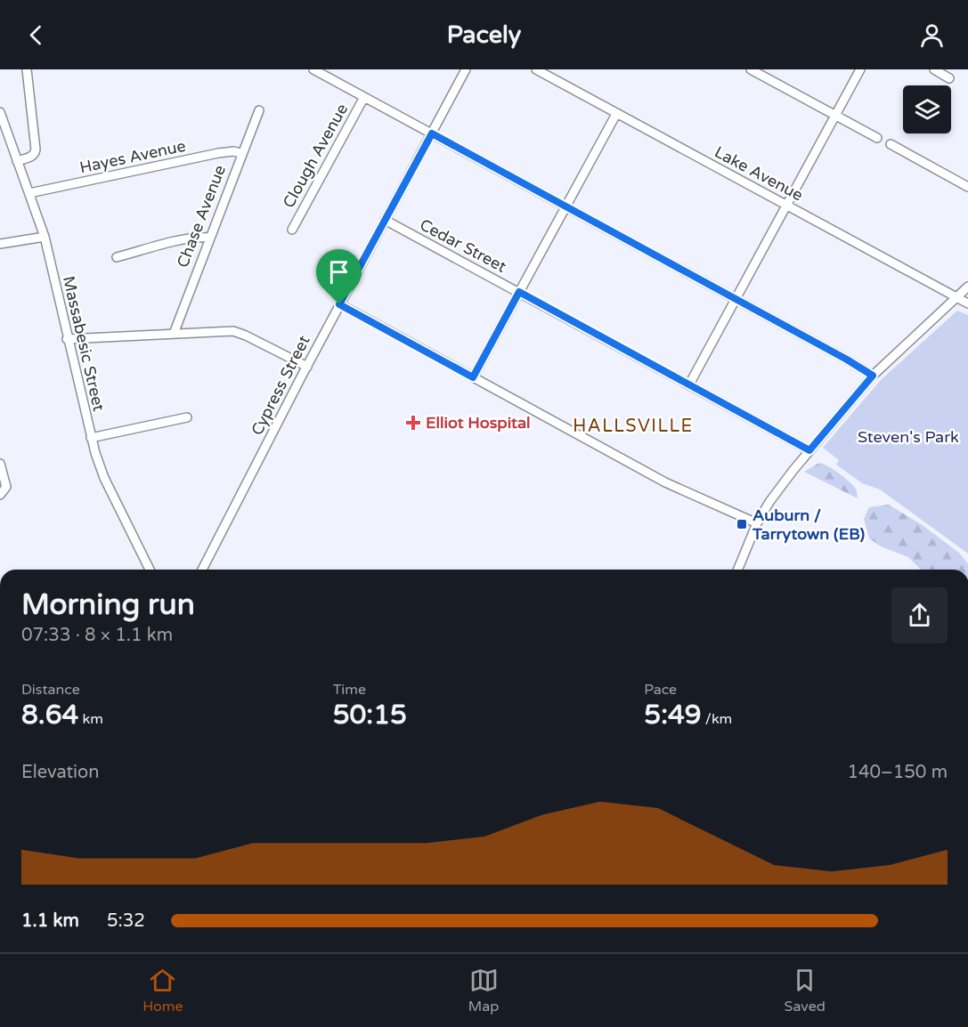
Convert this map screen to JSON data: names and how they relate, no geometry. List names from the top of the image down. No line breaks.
{"streets":{"street":["Clough Avenue","Hayes Avenue","Lake Avenue","Chase Avenue","Cedar Street","Massabesic Street","Cypress Street"]},"crossings":[["Hayes Avenue","Chase Avenue"],["Hayes Avenue","Massabesic Street"],["Cedar Street","Cypress Street"]],"districts":["HALLSVILLE"],"parks":["Steven's Park"],"places":{"health":["Elliot Hospital"],"transit":["Auburn / Tarrytown (EB)"]},"page":{"header":"Pacely","heading":["Morning run","07:33 · 8 × 1.1 km"],"stats":[["Distance","8.64 km"],["Time","50:15"],["Pace","5:49 /km"]],"chart":["Elevation","140–150 m"],"list":[{"name":"1.1 km","note":"5:32"}],"tabs":["Home","Map","Saved"]}}
